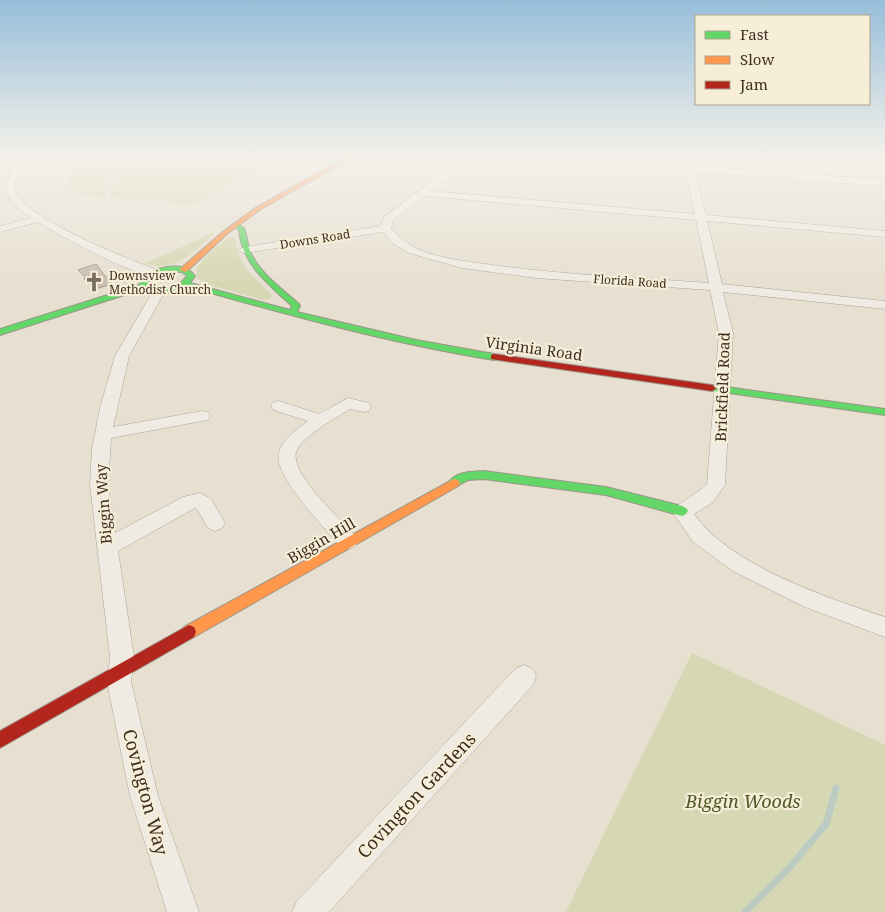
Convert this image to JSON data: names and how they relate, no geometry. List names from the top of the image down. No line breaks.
{"streets":{"street":["Downs Road","Florida Road","Virginia Road","Brickfield Road","Biggin Way","Biggin Hill","Covington Way","Covington Gardens"]},"crossings":[["Downs Road","Florida Road"],["Florida Road","Brickfield Road"],["Virginia Road","Brickfield Road"],["Brickfield Road","Biggin Hill"],["Biggin Way","Biggin Hill"],["Biggin Way","Covington Way"],["Biggin Hill","Covington Way"]],"parks":["Biggin Woods"],"places":{"church":["Downsview Methodist Church"]},"legend":["Fast","Slow","Jam"]}
